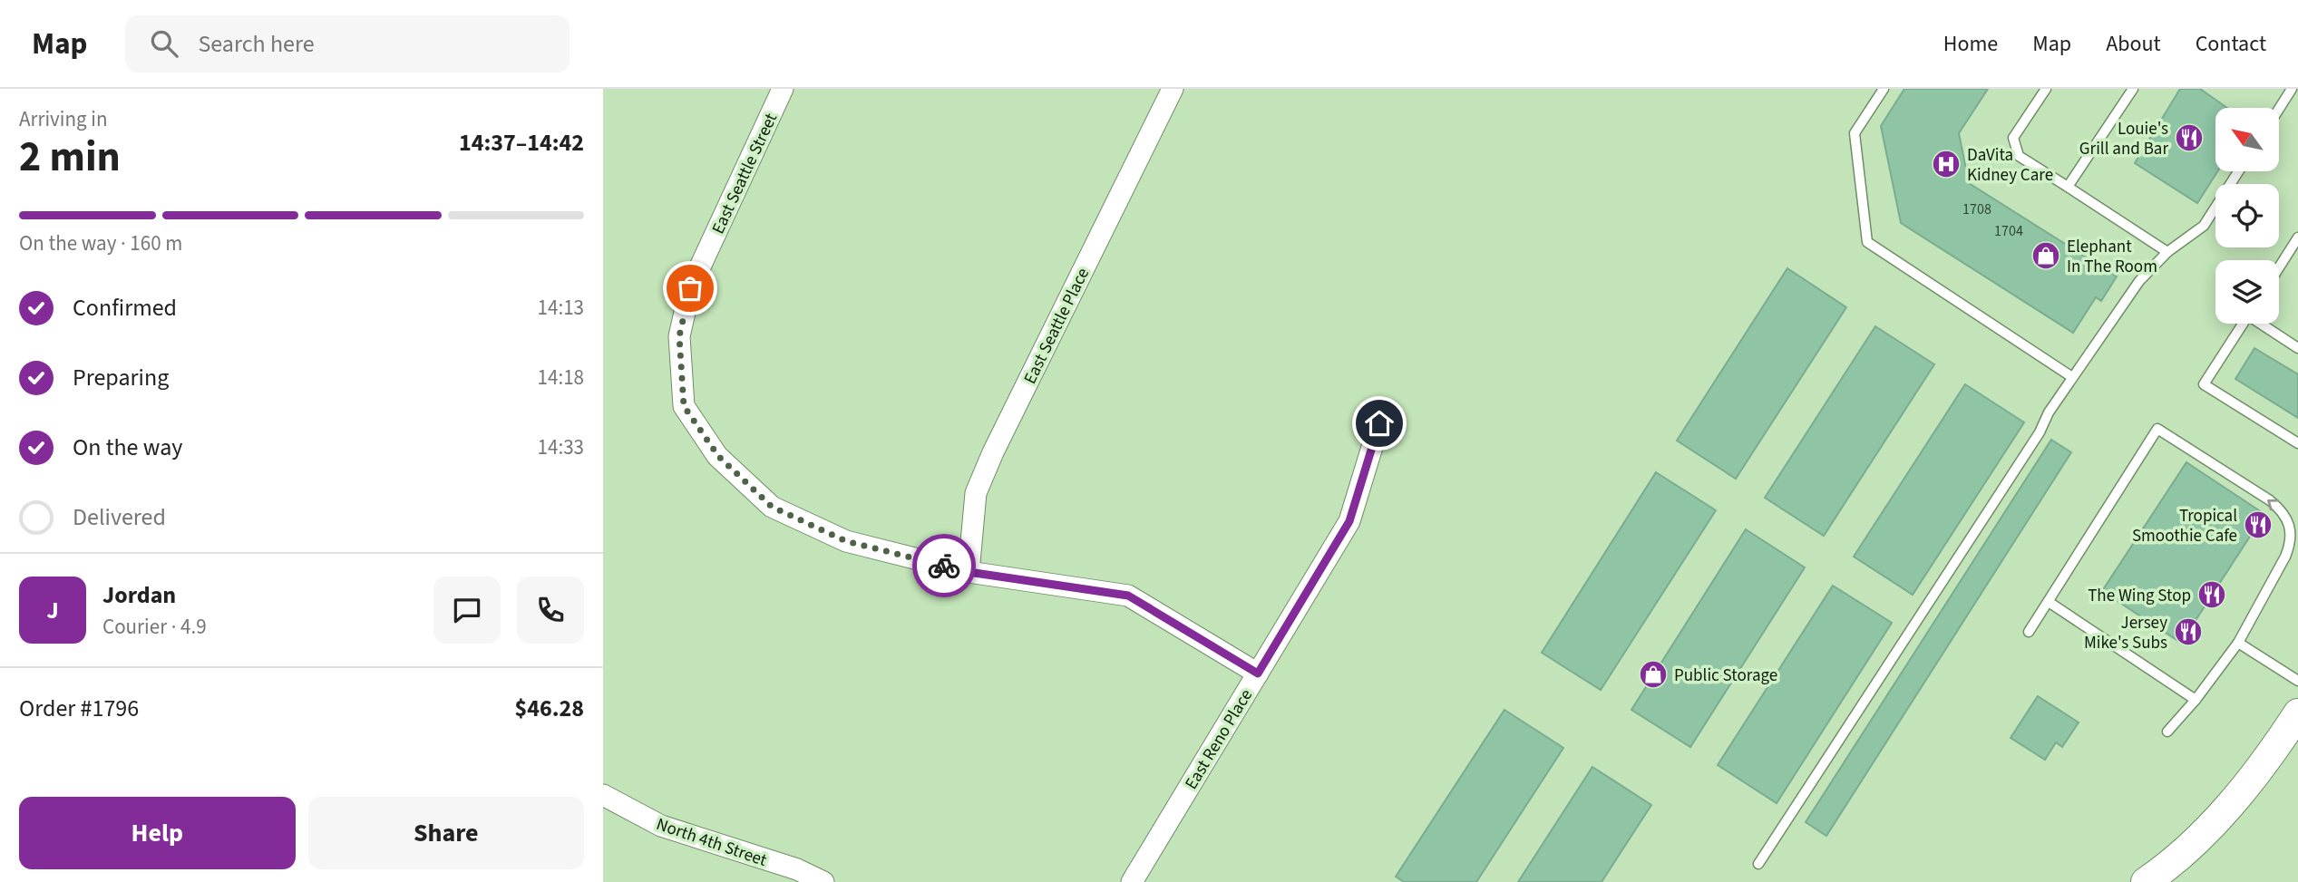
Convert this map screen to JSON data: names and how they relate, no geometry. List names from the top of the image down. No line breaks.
{"streets":{"street":["East Seattle Street","East Seattle Place","East Reno Place","North 4th Street"]},"crossings":[["East Seattle Street","East Seattle Place"]],"places":{"restaurant":["Louie's Grill and Bar","Tropical Smoothie Cafe","The Wing Stop","Jersey Mike's Subs"],"hospital":["DaVita Kidney Care"],"shop":["Elephant In The Room","Public Storage"]},"house_numbers":["1708","1704"],"north":"top left","page":{"header":"Map","search":"Search here","nav":["Home","Map","About","Contact"],"heading":["2 min","Arriving in","14:37–14:42"],"panel":["Jordan","Courier · 4.9","Order #1796","$46.28"],"bar":"On the way · 160 m","list":[["Confirmed","14:13"],["Preparing","14:18"],["On the way","14:33"],"Delivered"],"round":"J","buttons":["Help","Share"]}}
